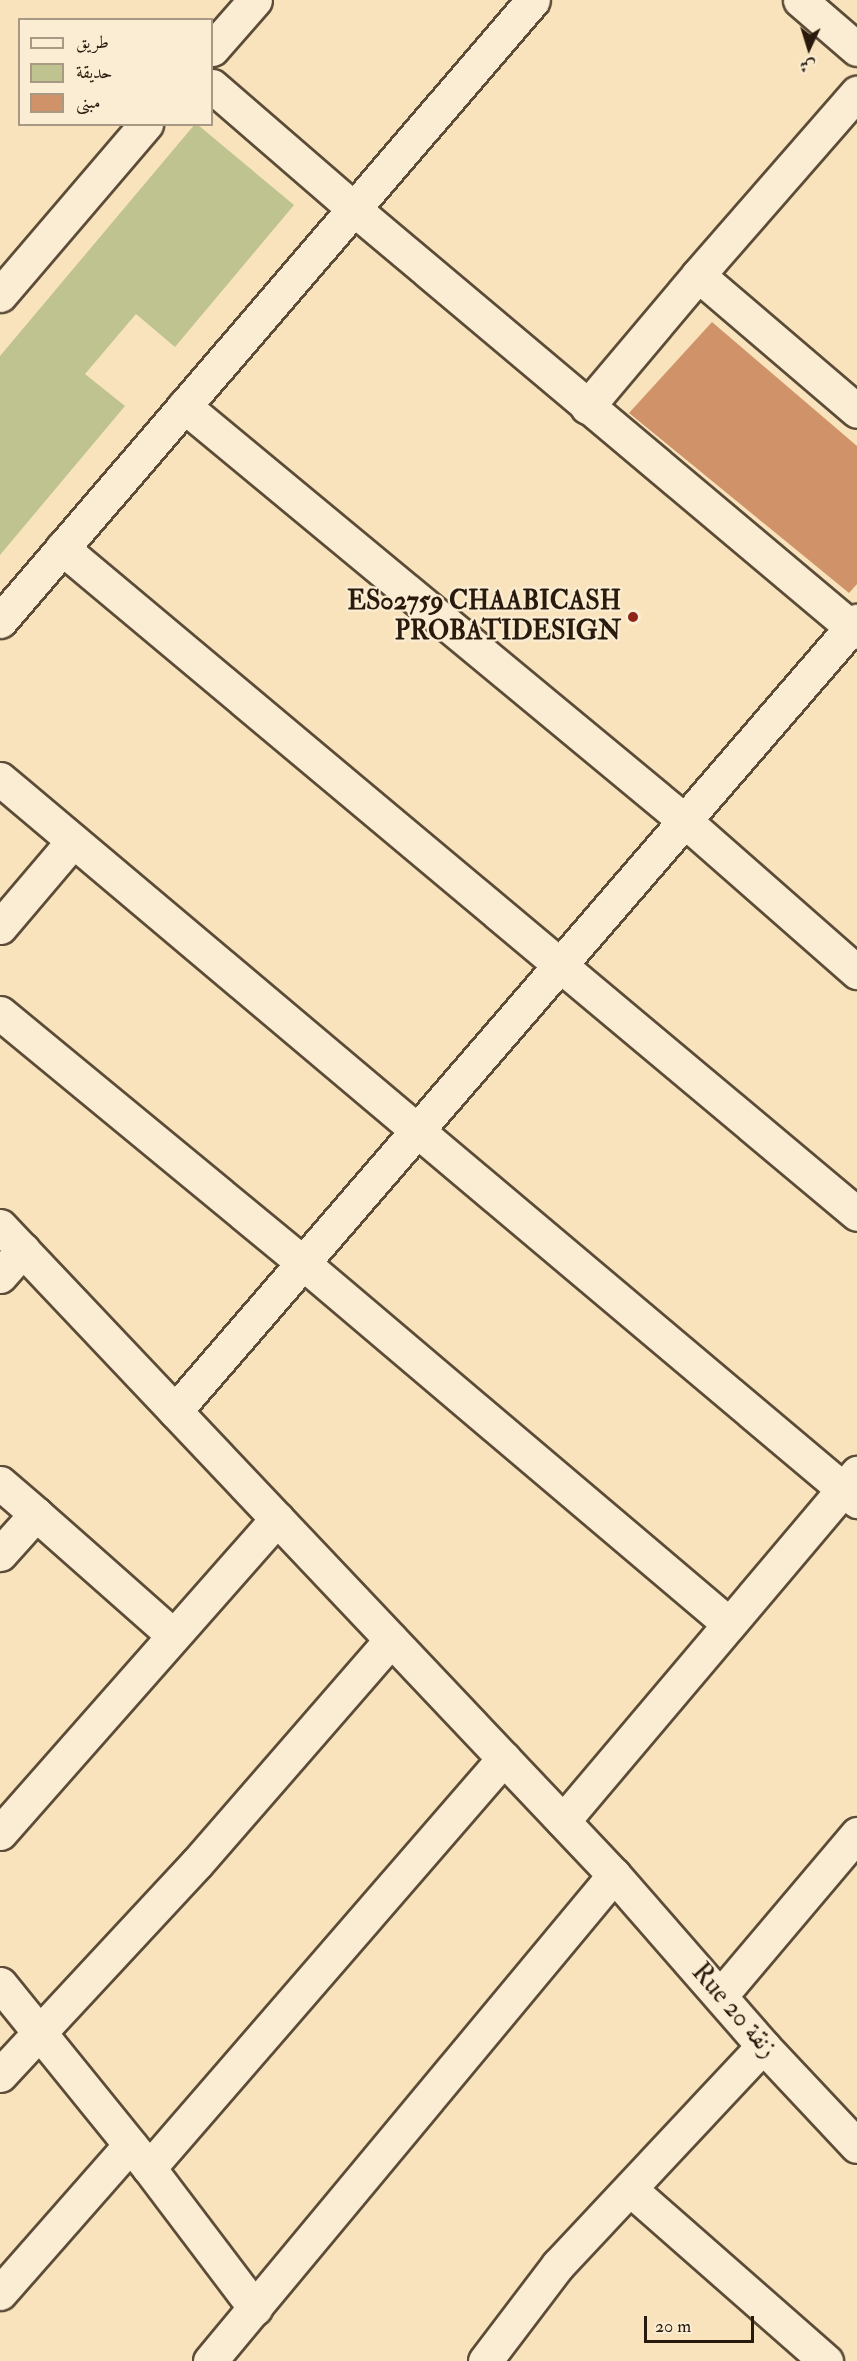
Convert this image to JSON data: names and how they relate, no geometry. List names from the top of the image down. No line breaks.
{"streets":{"street":["Rue 20 زنقة"]},"places":["ES02759 CHAABICASH PROBATIDESIGN"],"legend":["طريق","حديقة","مبنى"],"scale_bar":"20 m","north":"bottom"}
